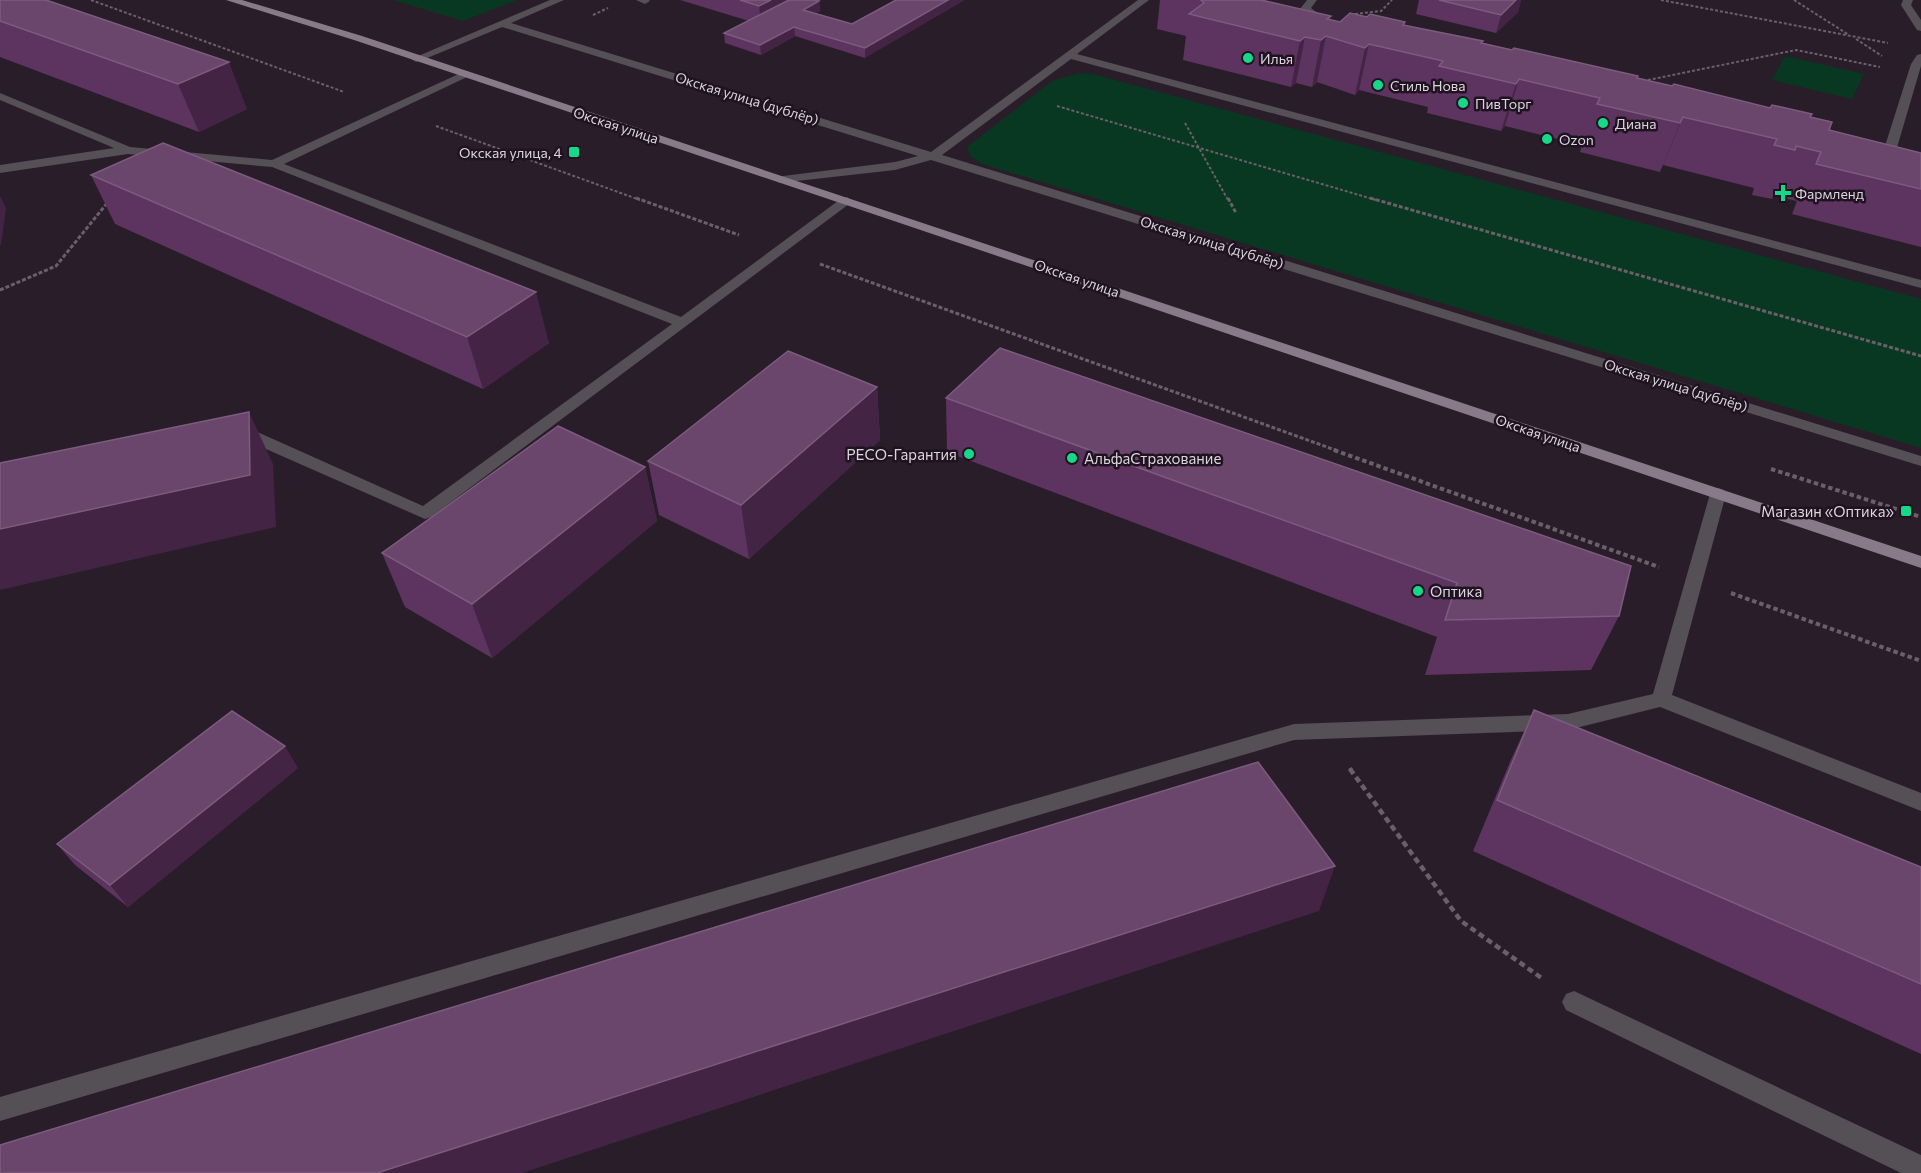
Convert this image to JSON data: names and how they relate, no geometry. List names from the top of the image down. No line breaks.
{"streets":{"main road":["Окская улица"],"street":["Окская улица (дублёр)"]},"places":{"other":["Илья","Стиль Нова","ПивТорг","Диана","Ozon","РЕСО-Гарантия","АльфаСтрахование","Оптика"],"transit":["Окская улица, 4","Магазин «Оптика»"],"health":["Фармленд"]}}
